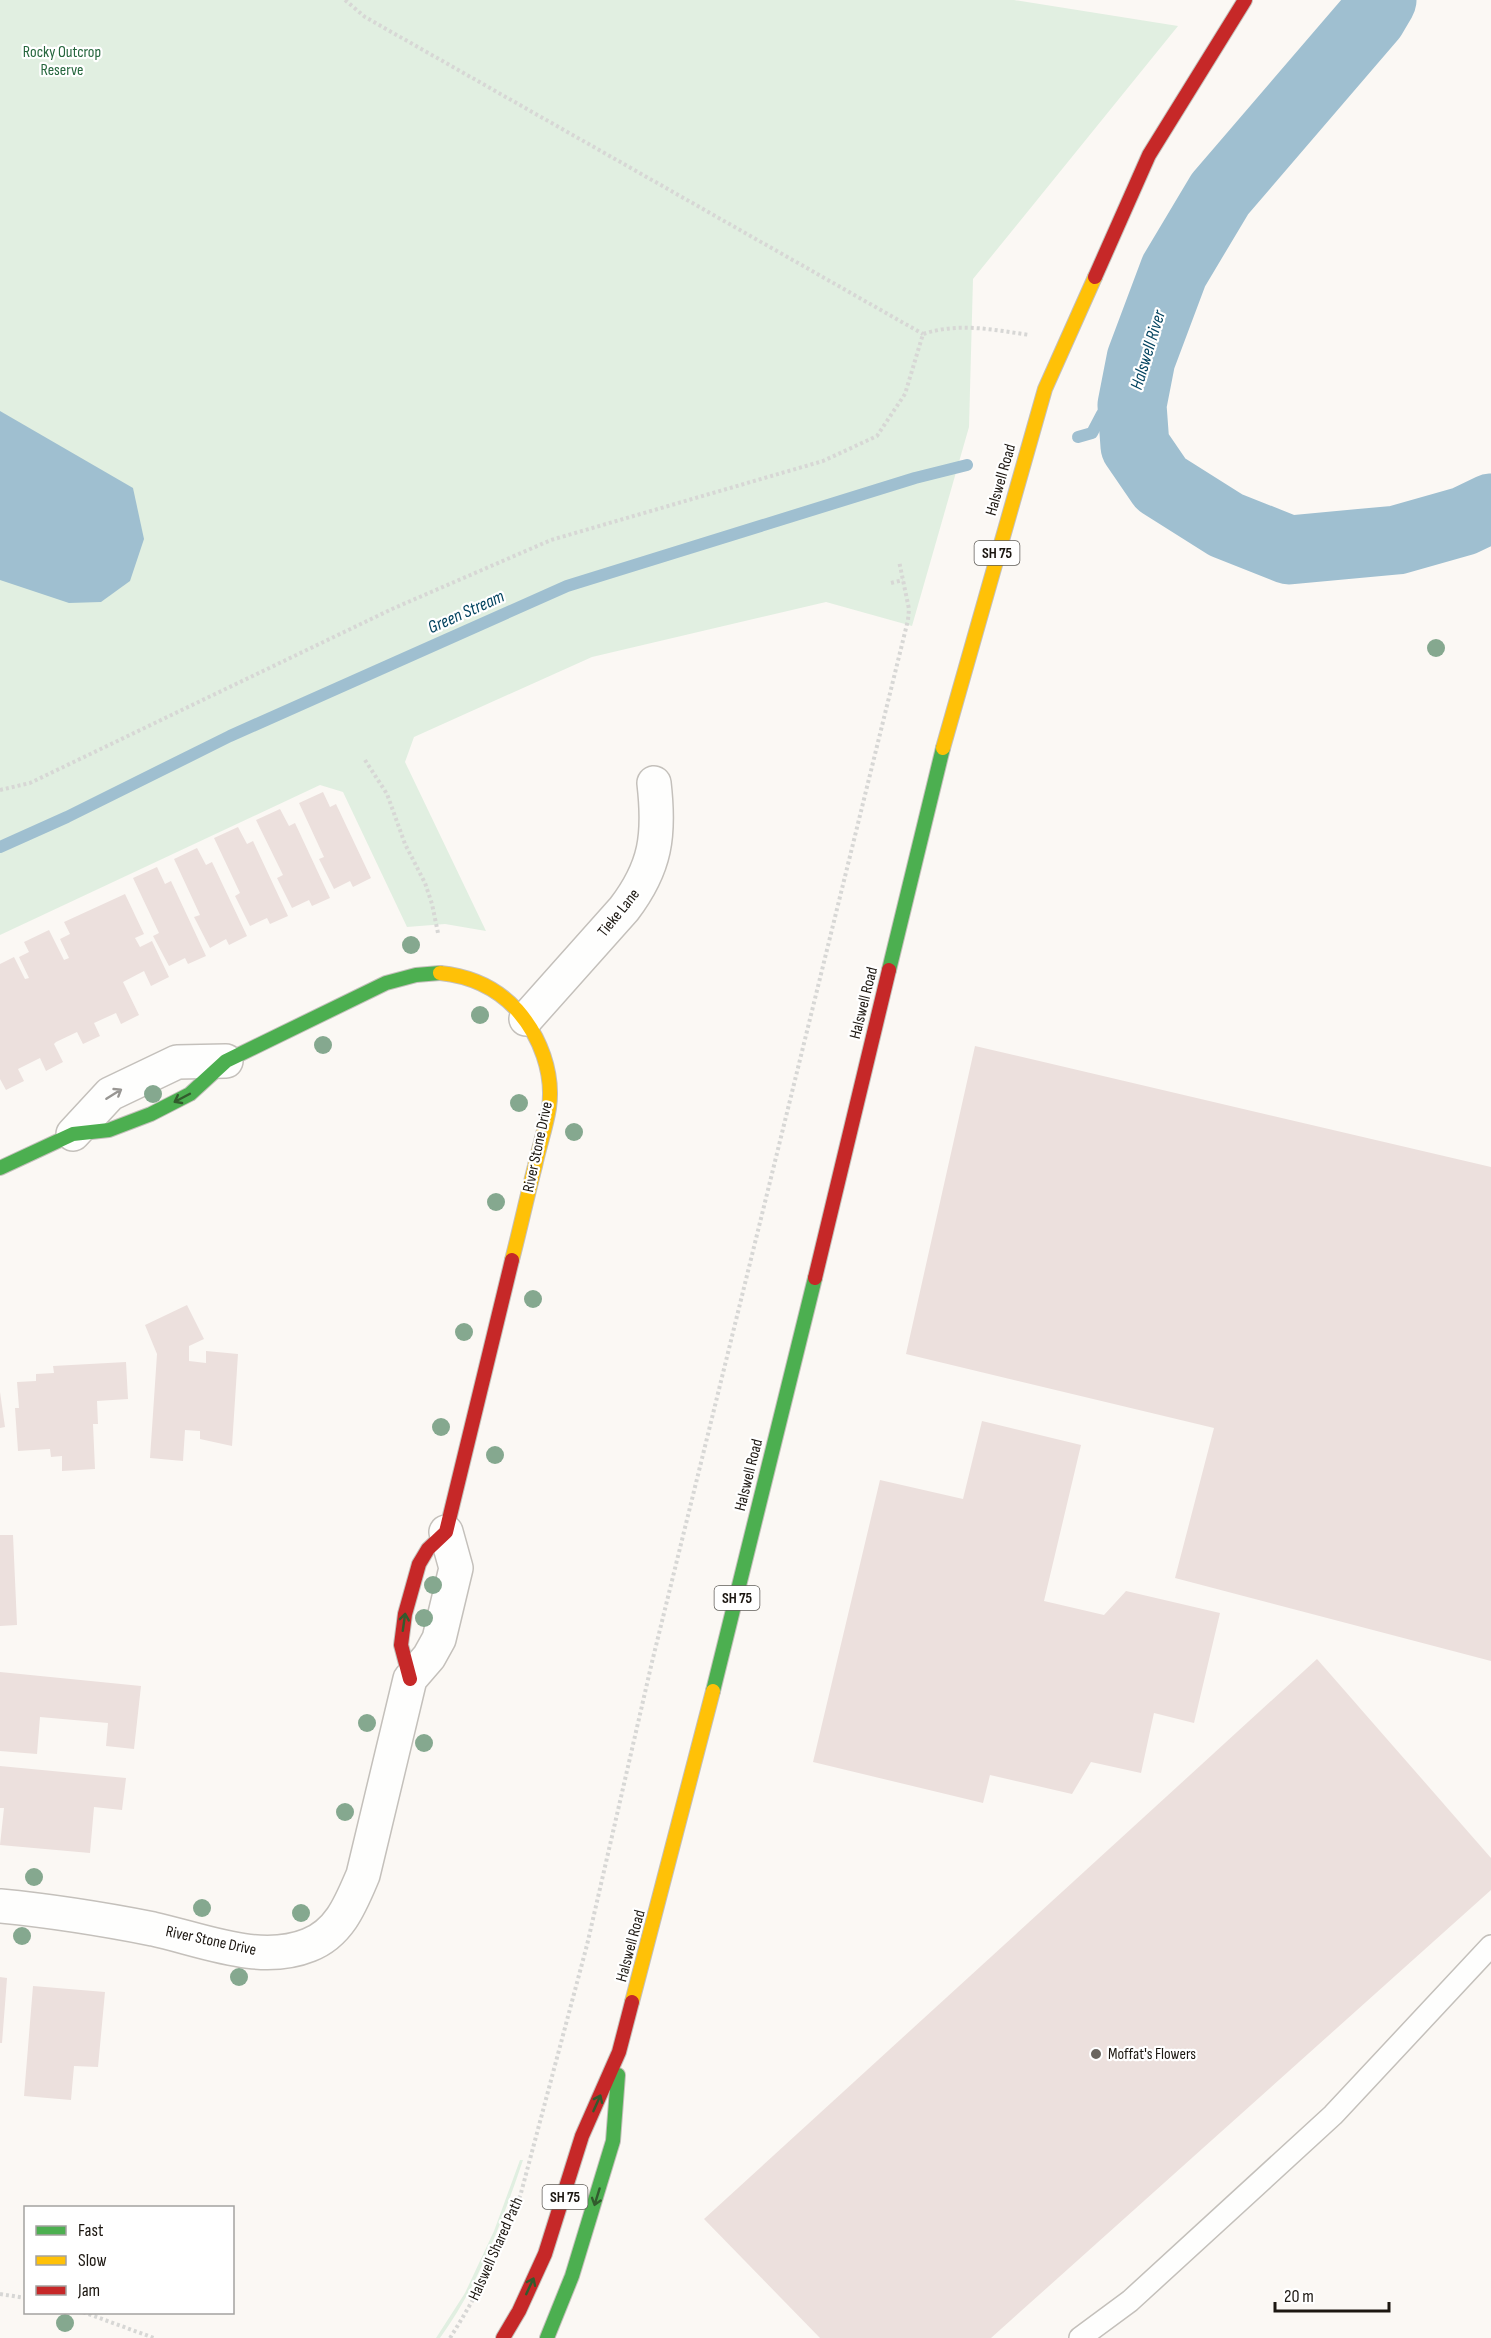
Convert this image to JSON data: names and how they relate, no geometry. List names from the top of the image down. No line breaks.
{"streets":{"main road":["Halswell Road","SH 75","River Stone Drive"],"street":["Tieke Lane"],"path":["Halswell Shared Path"]},"crossings":[["Tieke Lane","River Stone Drive"]],"water":["Halswell River","Green Stream"],"parks":["Rocky Outcrop Reserve"],"places":["Moffat's Flowers"],"legend":["Fast","Slow","Jam"],"scale_bar":"20 m"}
